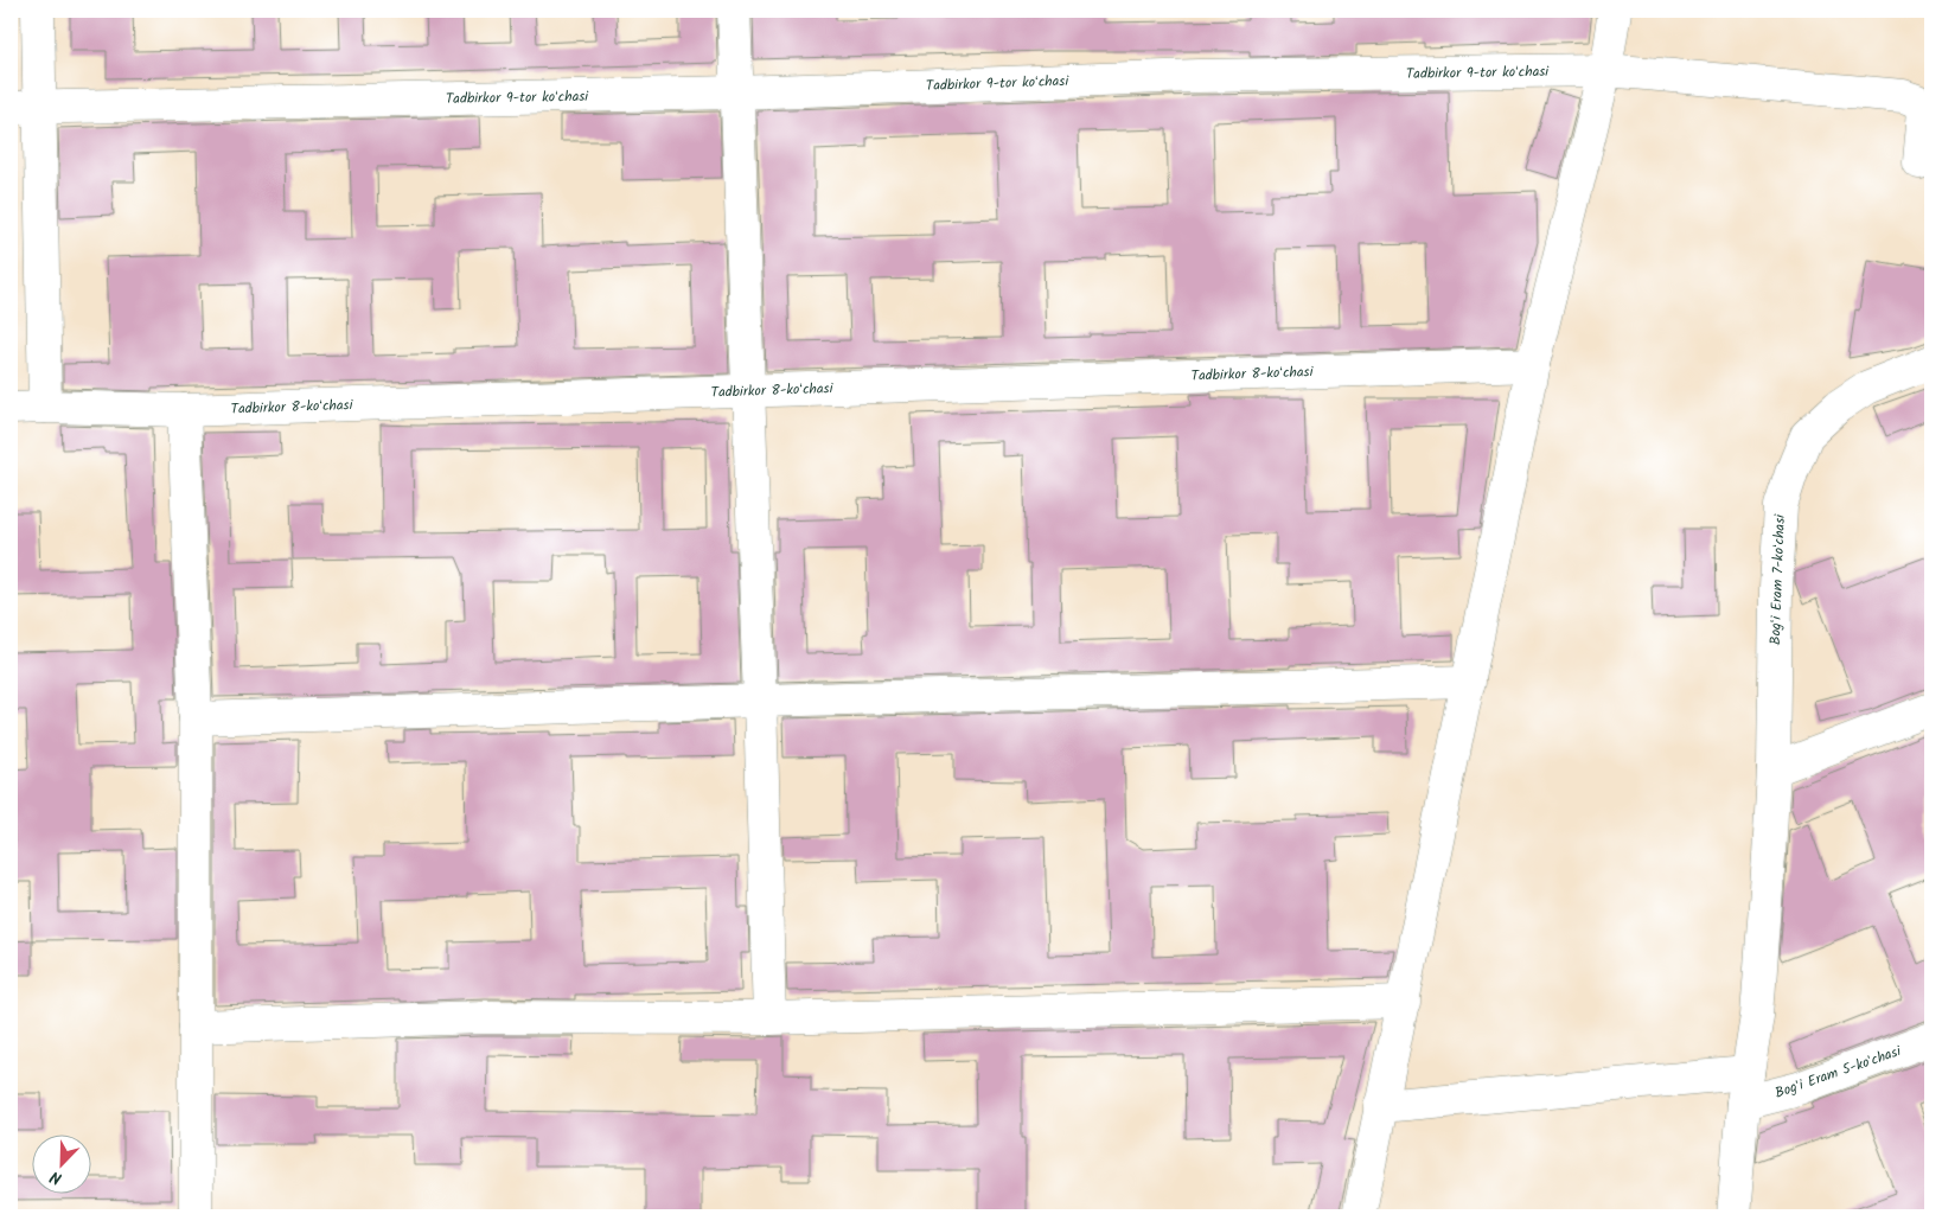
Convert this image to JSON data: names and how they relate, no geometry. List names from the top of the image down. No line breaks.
{"streets":{"street":["Tadbirkor 9-tor koʻchasi","Tadbirkor 8-koʻchasi","Bogʻi Eram 7-koʻchasi","Bogʻi Eram 5-koʻchasi"]},"crossings":[["Bogʻi Eram 7-koʻchasi","Bogʻi Eram 5-koʻchasi"]],"north":"bottom left"}
